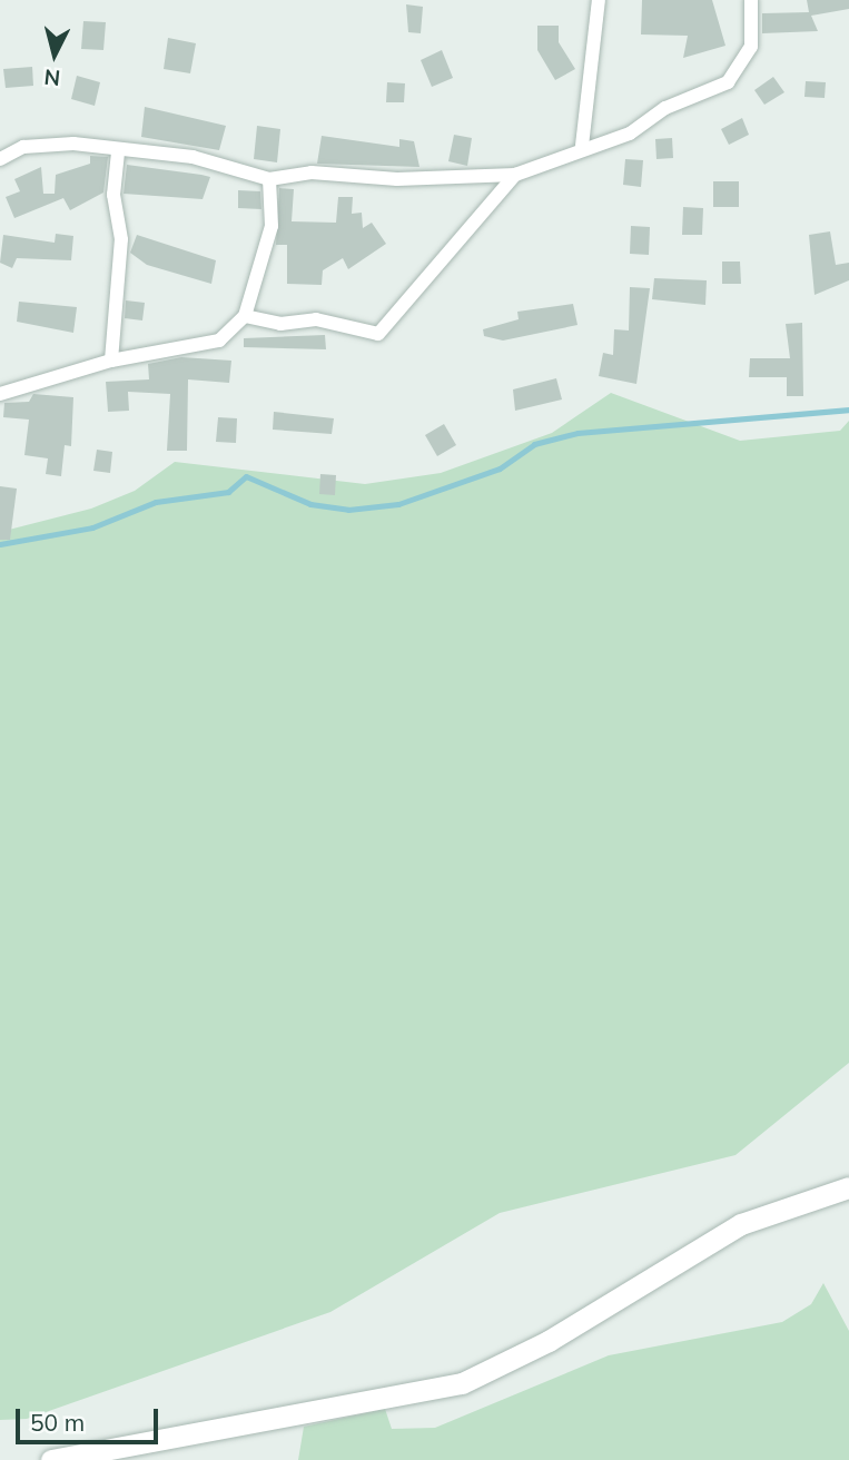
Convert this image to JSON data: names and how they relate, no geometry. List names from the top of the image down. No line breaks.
{"scale_bar":"50 m","north":"bottom"}
